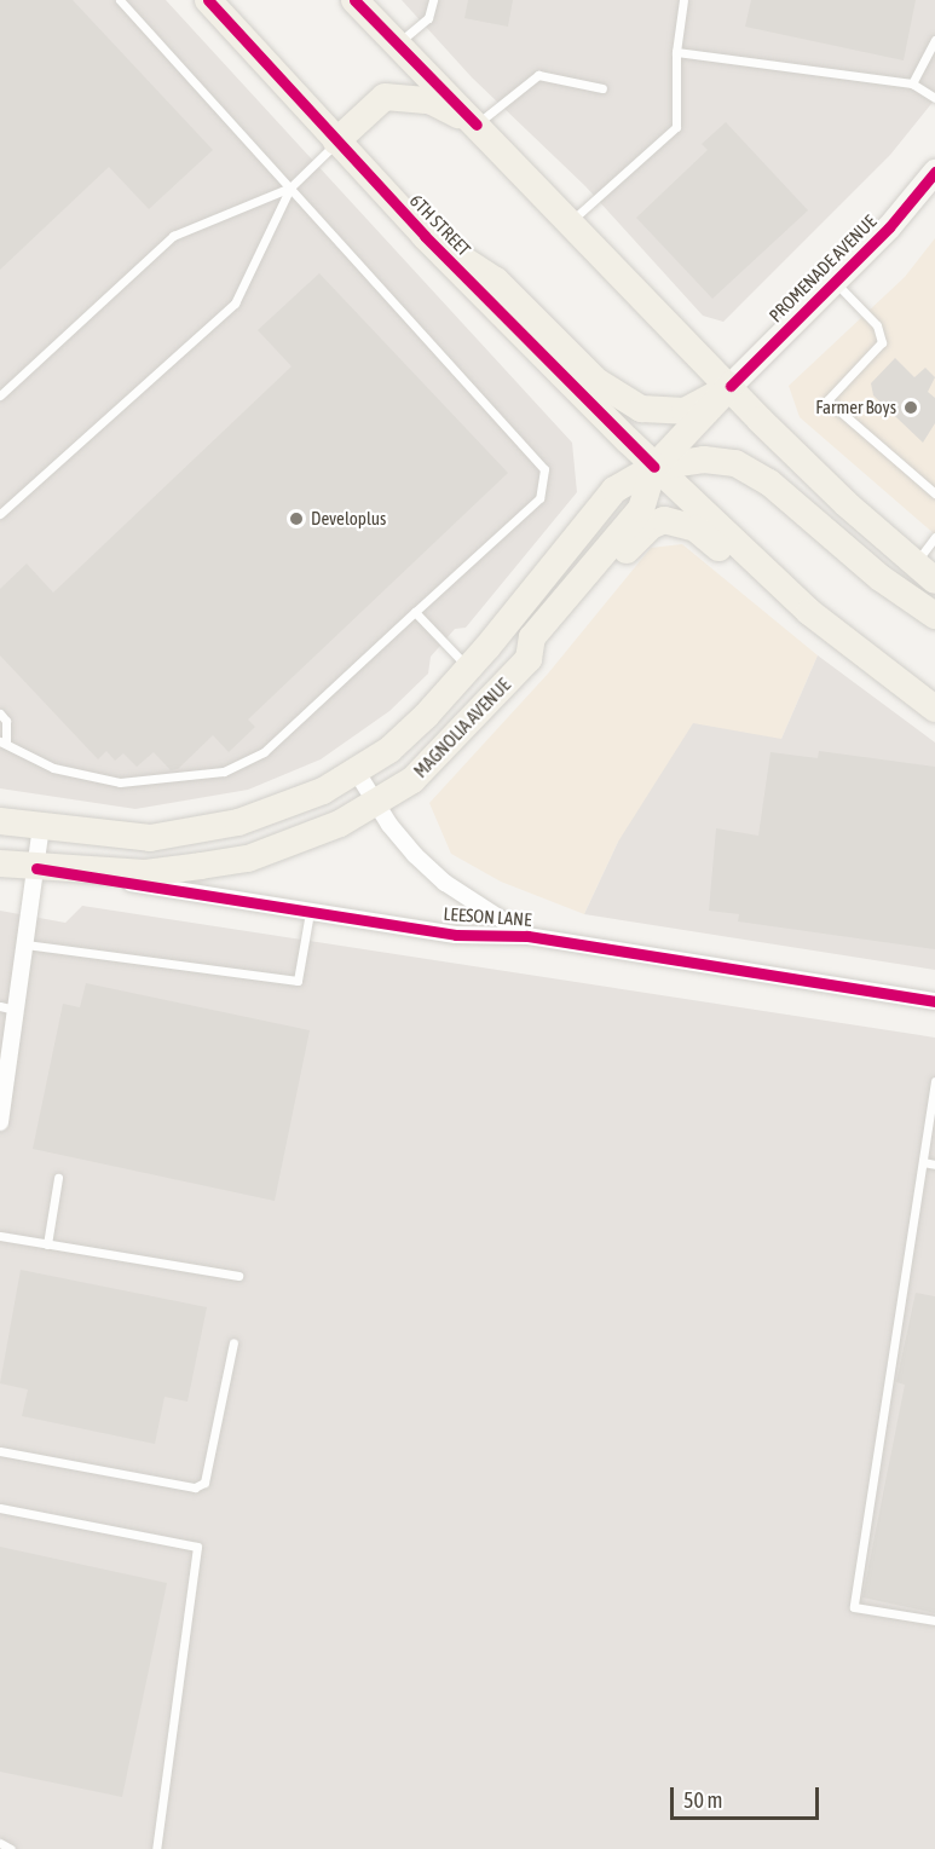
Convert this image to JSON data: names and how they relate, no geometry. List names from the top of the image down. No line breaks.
{"streets":{"main road":["6TH STREET","PROMENADE AVENUE","MAGNOLIA AVENUE"],"street":["LEESON LANE"]},"crossings":[["6TH STREET","MAGNOLIA AVENUE"],["PROMENADE AVENUE","MAGNOLIA AVENUE"],["MAGNOLIA AVENUE","LEESON LANE"]],"places":["Farmer Boys","Developlus"],"scale_bar":"50 m"}
